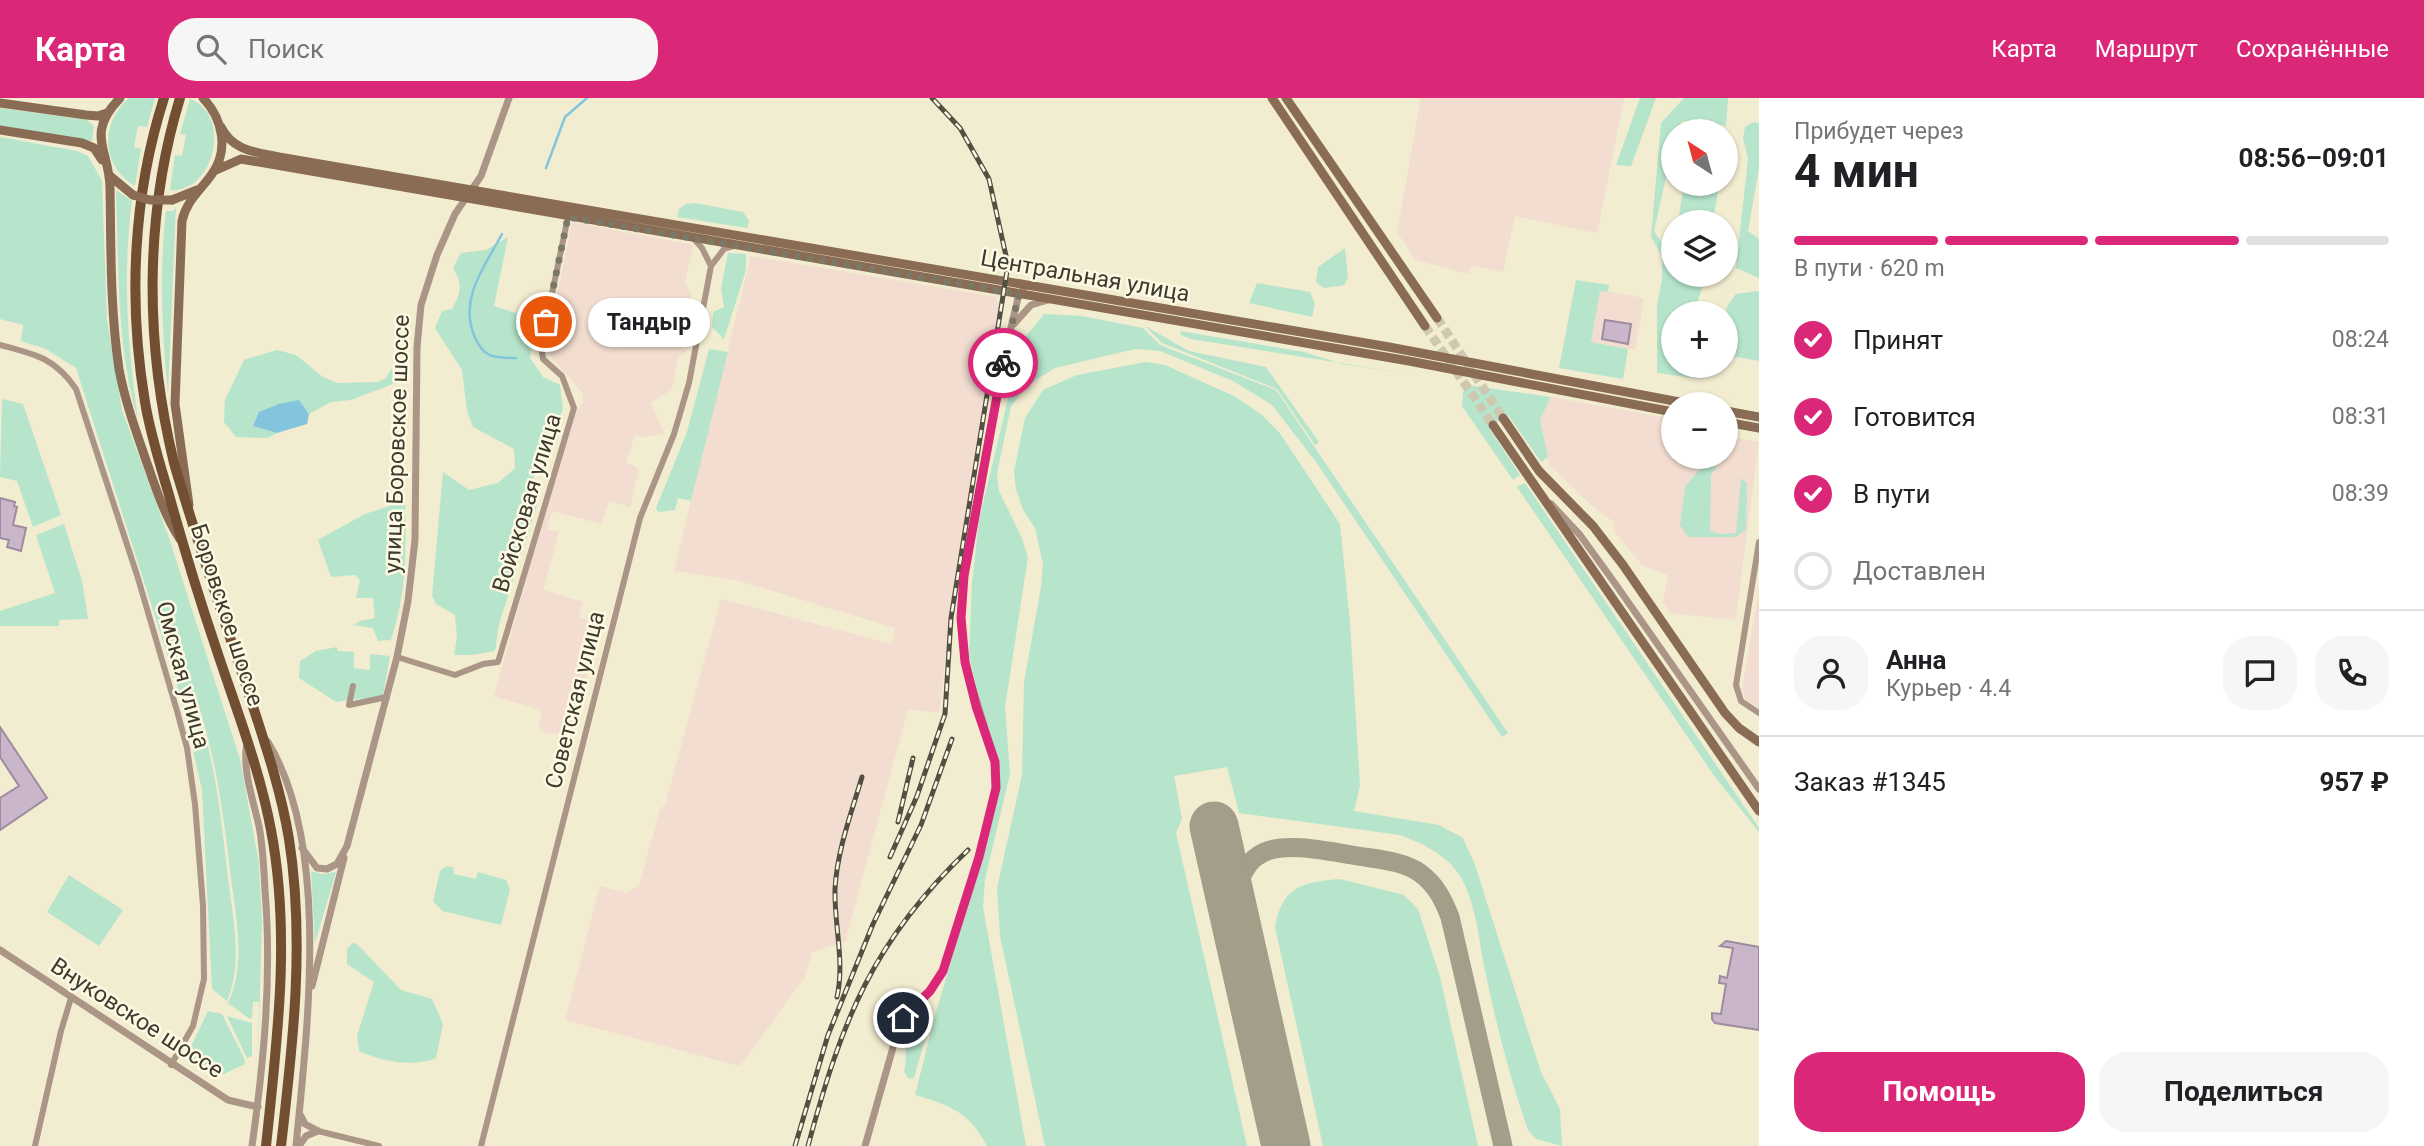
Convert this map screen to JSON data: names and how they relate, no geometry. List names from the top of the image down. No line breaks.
{"streets":{"main road":["Центральная улица","Боровское шоссе"],"street":["улица Боровское шоссе","Войсковая улица","Омская улица","Советская улица","Внуковское шоссе"]},"crossings":[["Центральная улица","улица Боровское шоссе"],["Центральная улица","Войсковая улица"],["улица Боровское шоссе","Войсковая улица"],["Омская улица","Внуковское шоссе"]],"places":["Тандыр"],"north":"top left","page":{"header":"Карта","search":"Поиск","nav":["Карта","Маршрут","Сохранённые"],"heading":["4 мин","Прибудет через","08:56–09:01"],"panel":["Анна","Курьер · 4.4","Заказ #1345","957 ₽"],"map_buttons":["+","−"],"bar":"В пути · 620 m","bubble":"Тандыр","list":[["Принят","08:24"],["Готовится","08:31"],["В пути","08:39"],"Доставлен"],"buttons":["Помощь","Поделиться"]}}
